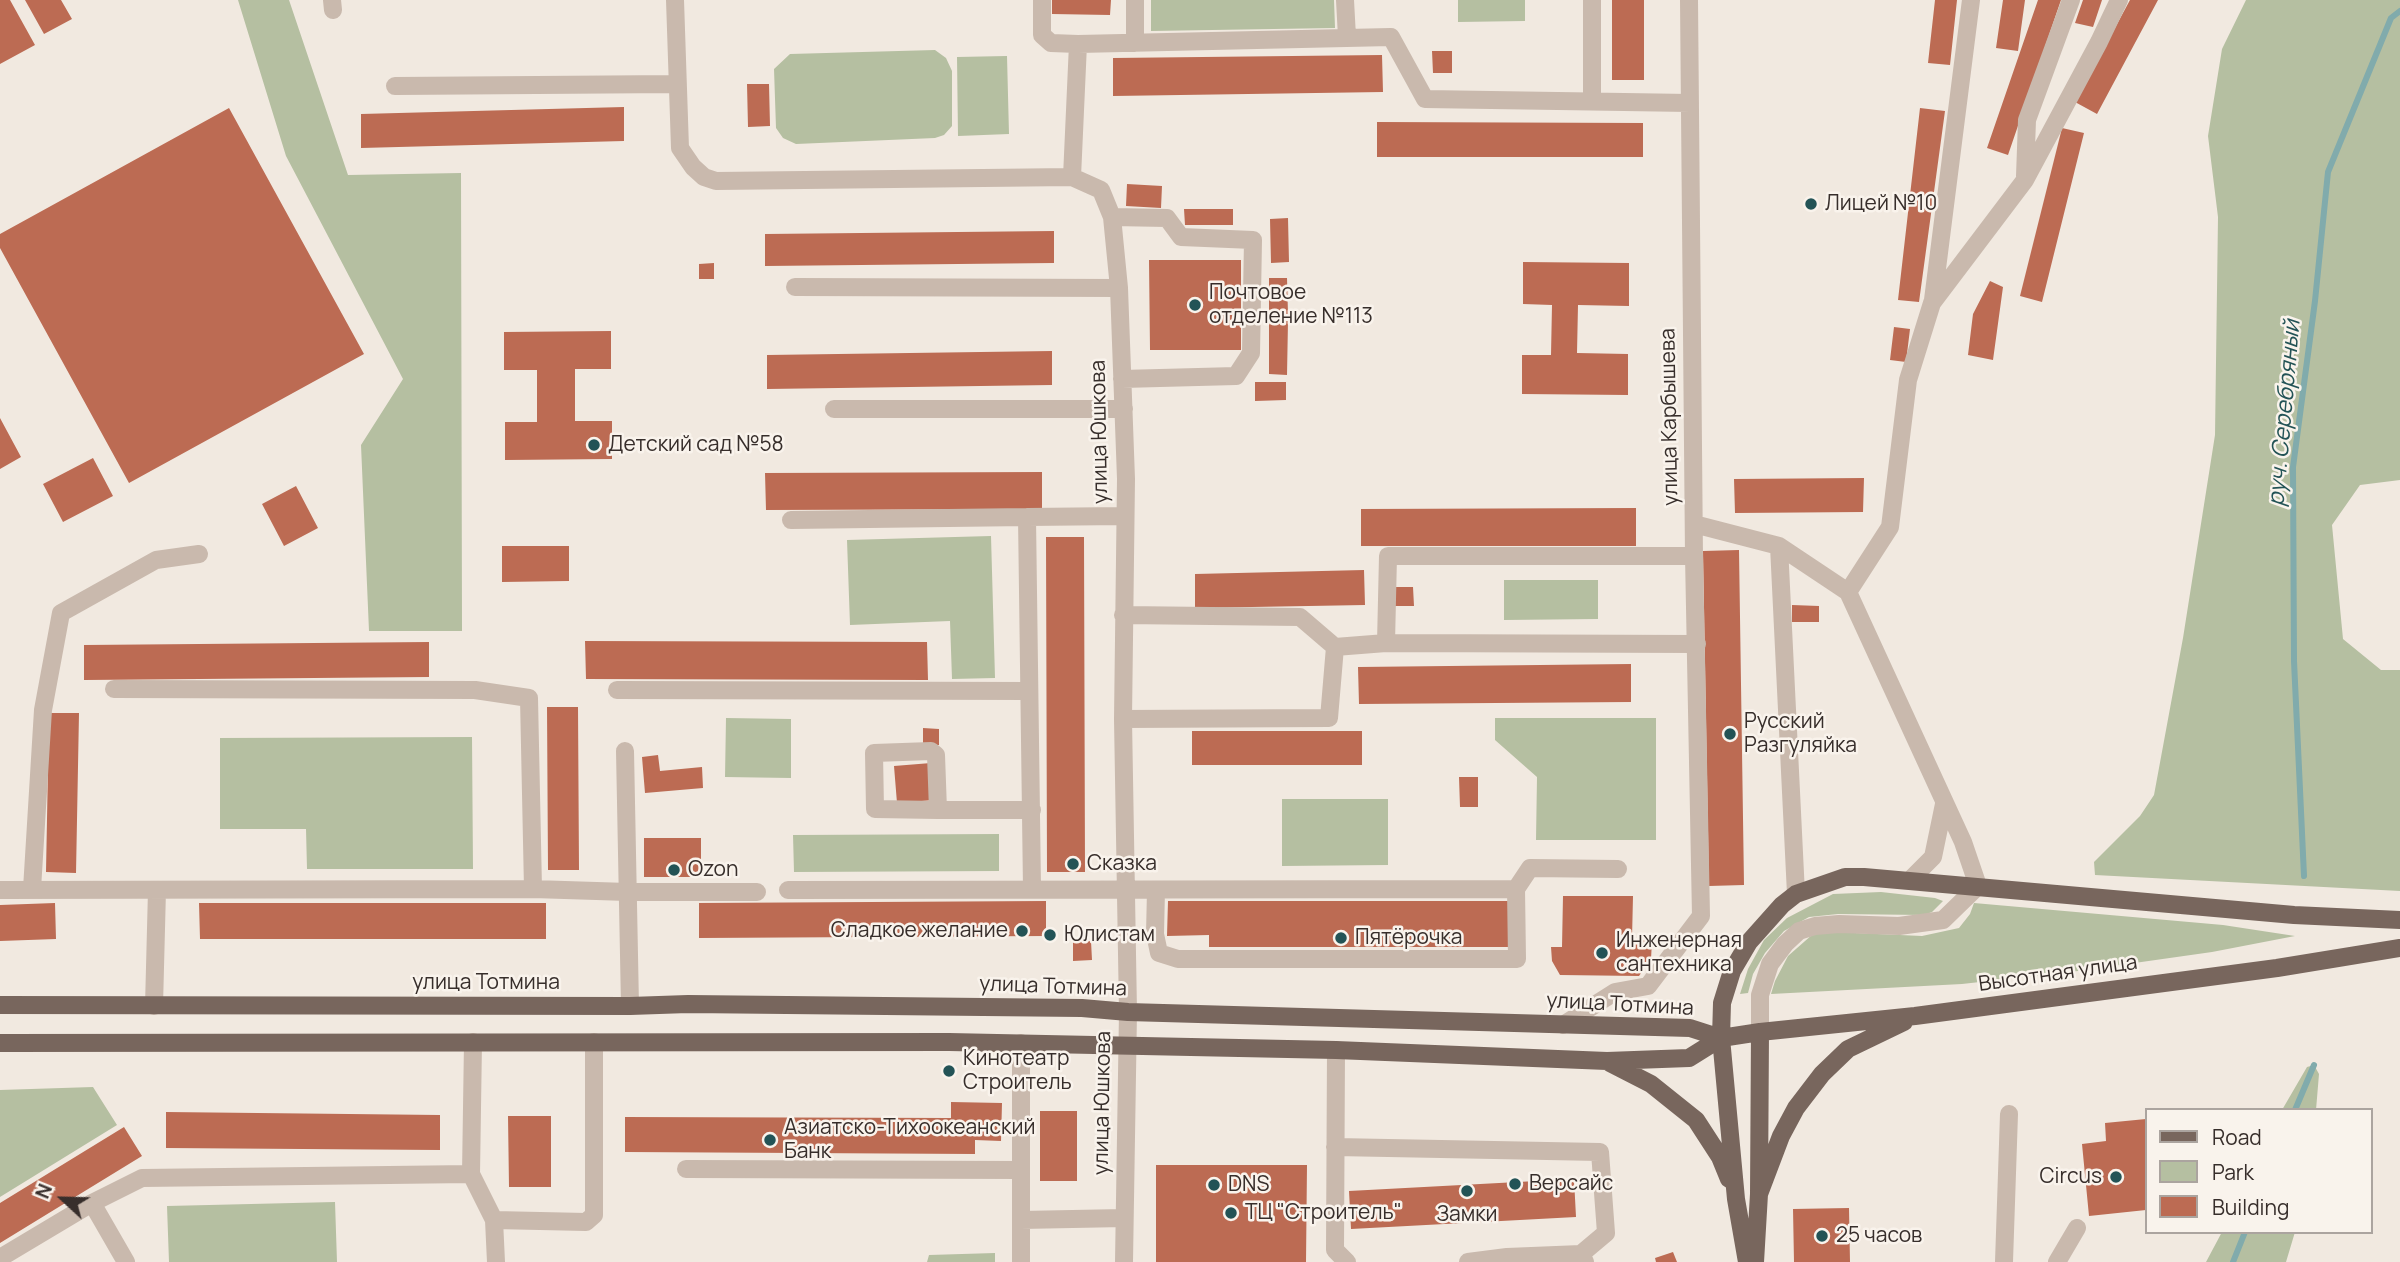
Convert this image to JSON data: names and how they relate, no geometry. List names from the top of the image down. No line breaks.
{"streets":{"main road":["Высотная улица","улица Тотмина"],"street":["улица Карбышева","улица Юшкова"]},"crossings":[["улица Юшкова","улица Тотмина"],["Высотная улица","улица Тотмина"]],"water":["руч. Серебряный"],"places":["Лицей №10","Почтовое отделение №113","Детский сад №58","Русский Разгуляйка","Сказка","Ozon","Сладкое желание","Юлистам","Пятёрочка","Инженерная сантехника","Кинотеатр Строитель","Азиатско-Тихоокеанский Банк","Circus","Версайс","DNS","Замки","ТЦ \"Строитель\"","25 часов"],"legend":["Road","Park","Building"],"north":"left"}
